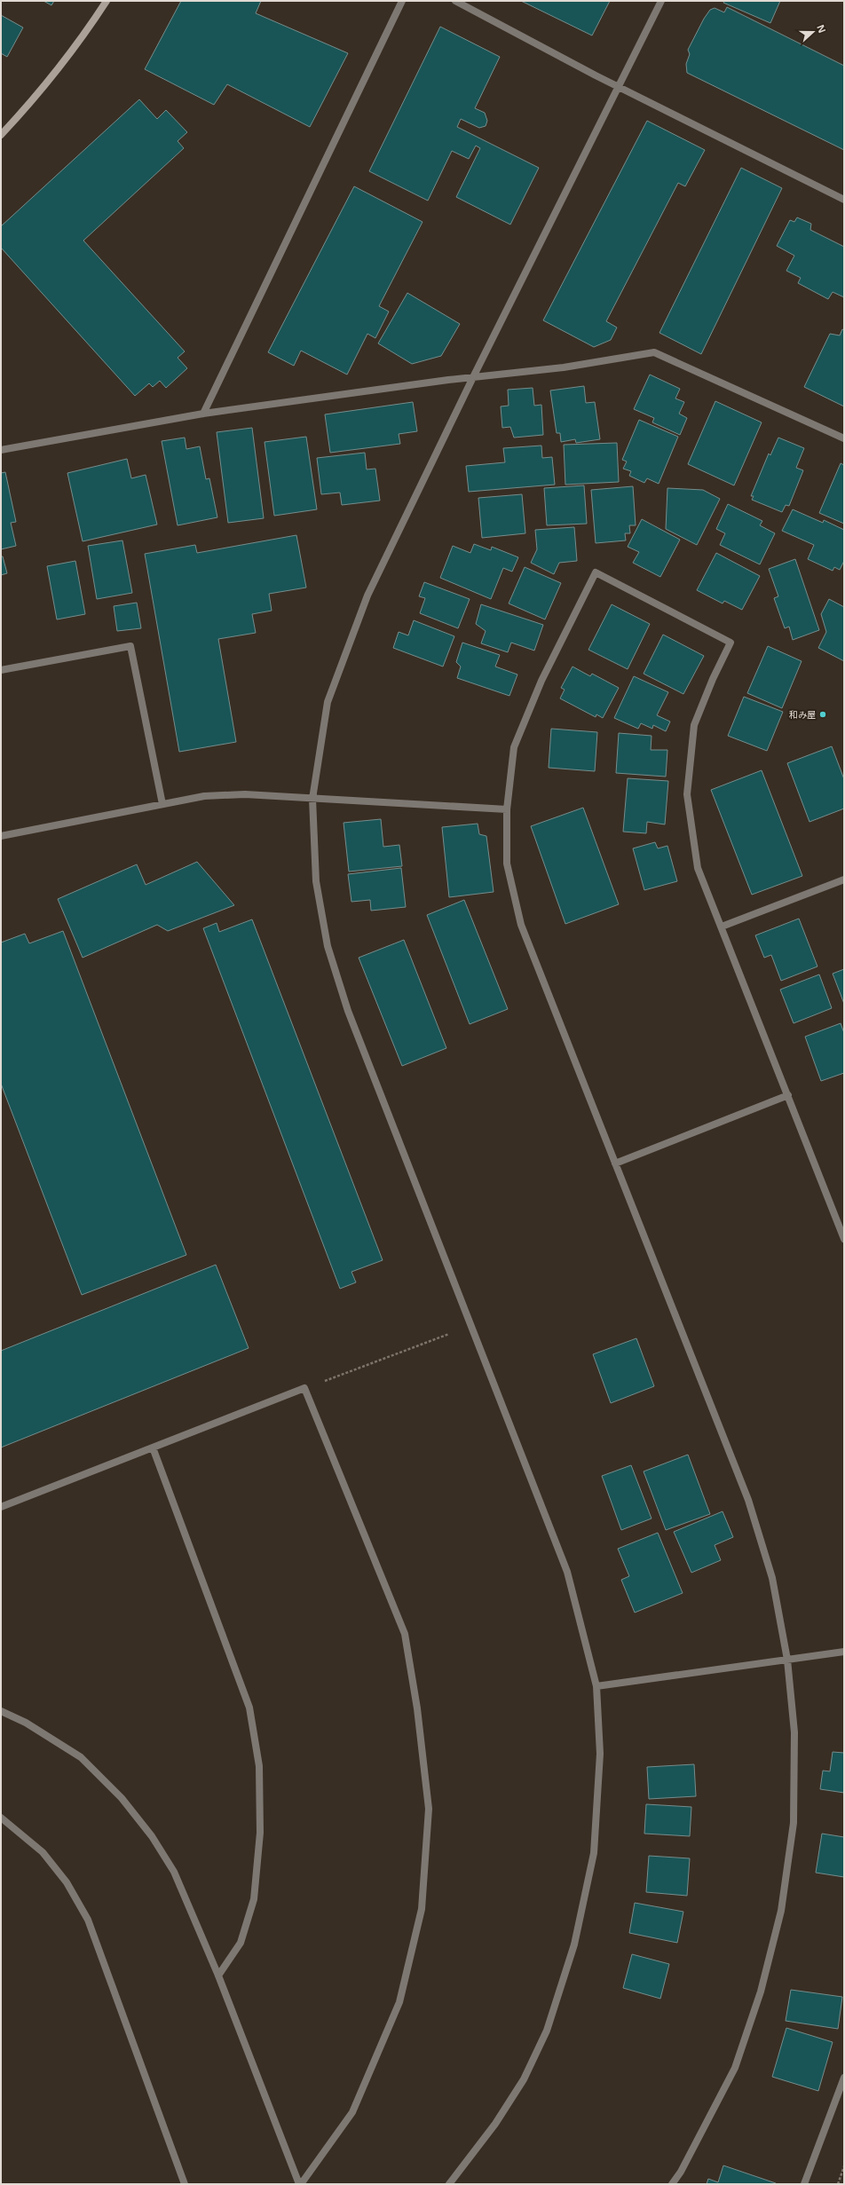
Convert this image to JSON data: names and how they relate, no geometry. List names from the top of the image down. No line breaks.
{"places":["和み屋"],"north":"right"}
